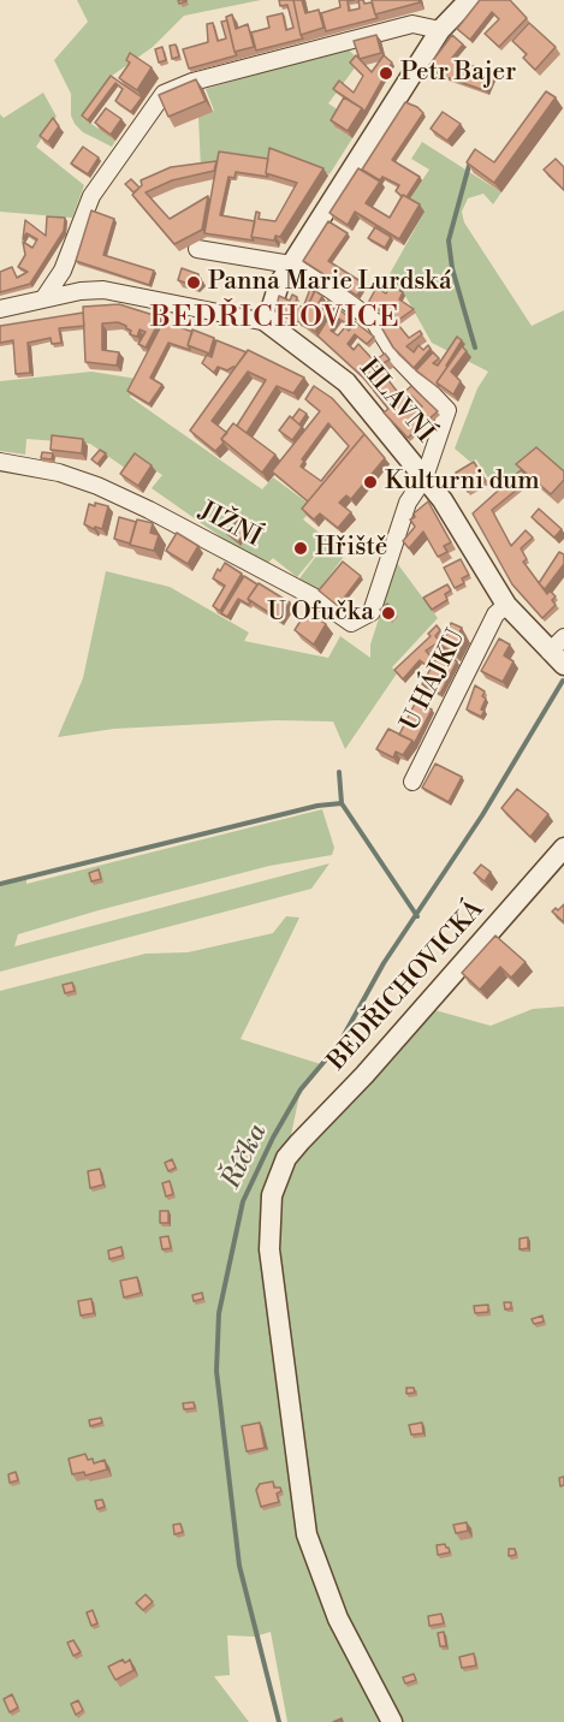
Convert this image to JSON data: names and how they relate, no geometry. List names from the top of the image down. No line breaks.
{"streets":{"street":["HLAVNÍ","JIŽNÍ","U HÁJKU","BEDŘICHOVICKÁ"]},"crossings":[["HLAVNÍ","JIŽNÍ"],["HLAVNÍ","U HÁJKU"]],"districts":["BEDŘICHOVICE"],"water":["Říčka"],"places":["Petr Bajer","Panna Marie Lurdská","Kulturni dum","Hřiště","U Ofučka"]}
